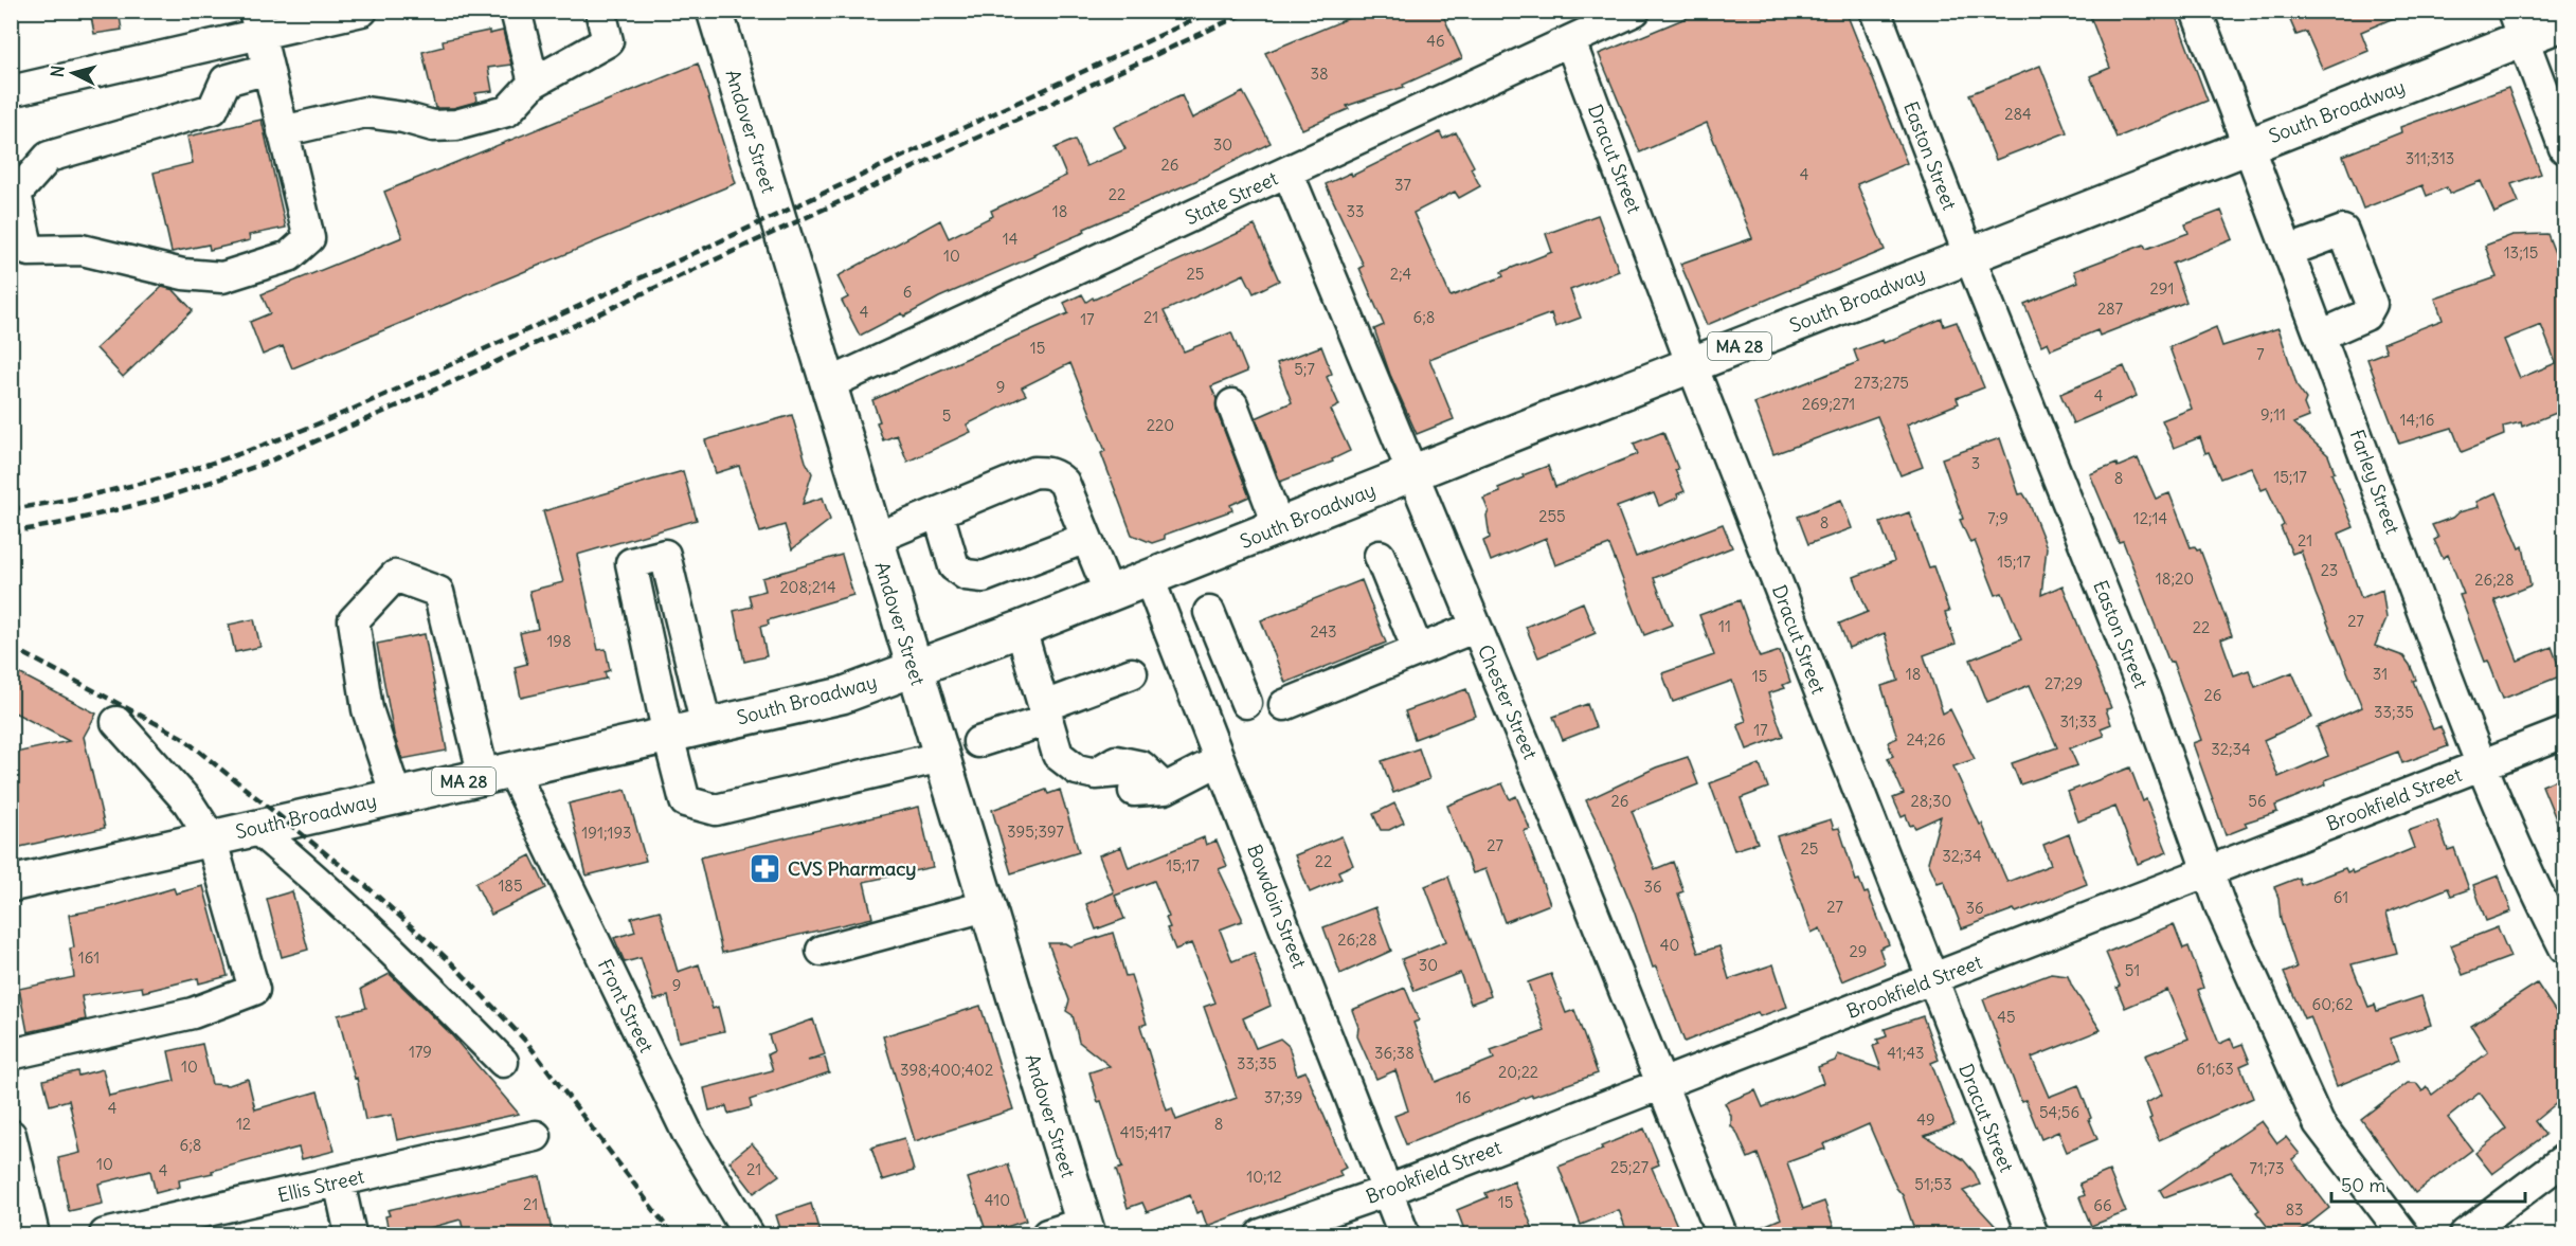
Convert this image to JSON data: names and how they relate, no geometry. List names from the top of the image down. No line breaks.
{"streets":{"main road":["South Broadway","Andover Street","MA 28"],"street":["Easton Street","Dracut Street","State Street","Farley Street","Chester Street","Brookfield Street","Bowdoin Street","Front Street","Ellis Street"]},"crossings":[["South Broadway","Andover Street"],["South Broadway","Easton Street"],["South Broadway","Dracut Street"],["South Broadway","Farley Street"],["South Broadway","Chester Street"],["South Broadway","Bowdoin Street"],["South Broadway","Front Street"],["Andover Street","State Street"],["Easton Street","Brookfield Street"],["Dracut Street","State Street"],["Dracut Street","Brookfield Street"],["State Street","Chester Street"],["Farley Street","Brookfield Street"],["Chester Street","Brookfield Street"],["Brookfield Street","Bowdoin Street"]],"places":{"pharmacy":["CVS Pharmacy"]},"house_numbers":["46","38","284","30","311;313","26","4","37","22","18","33","14","13;15","10","25","2;4","291","6","287","4","21","6;8","17","15","7","5;7","273;275","9","4","269;271","9;11","5","14;16","220","3","15;17","8","255","7;9","12;14","8","21","15;17","23","18;20","26;28","208;214","27","11","22","243","198","18","31","15","27;29","26","33;35","31;33","17","24;26","32;34","26","28;30","56","395;397","191;193","27","25","32;34","22","15;17","185","36","61","27","36","26;28","40","29","161","30","51","9","60;62","45","179","36;38","41;43","33;35","10","61;63","398;400;402","20;22","37;39","16","4","54;56","49","12","8","415;417","6;8","10","25;27","71;73","21","4","10;12","51;53","410","15","21","66","83"],"scale_bar":"50 m","north":"left"}
